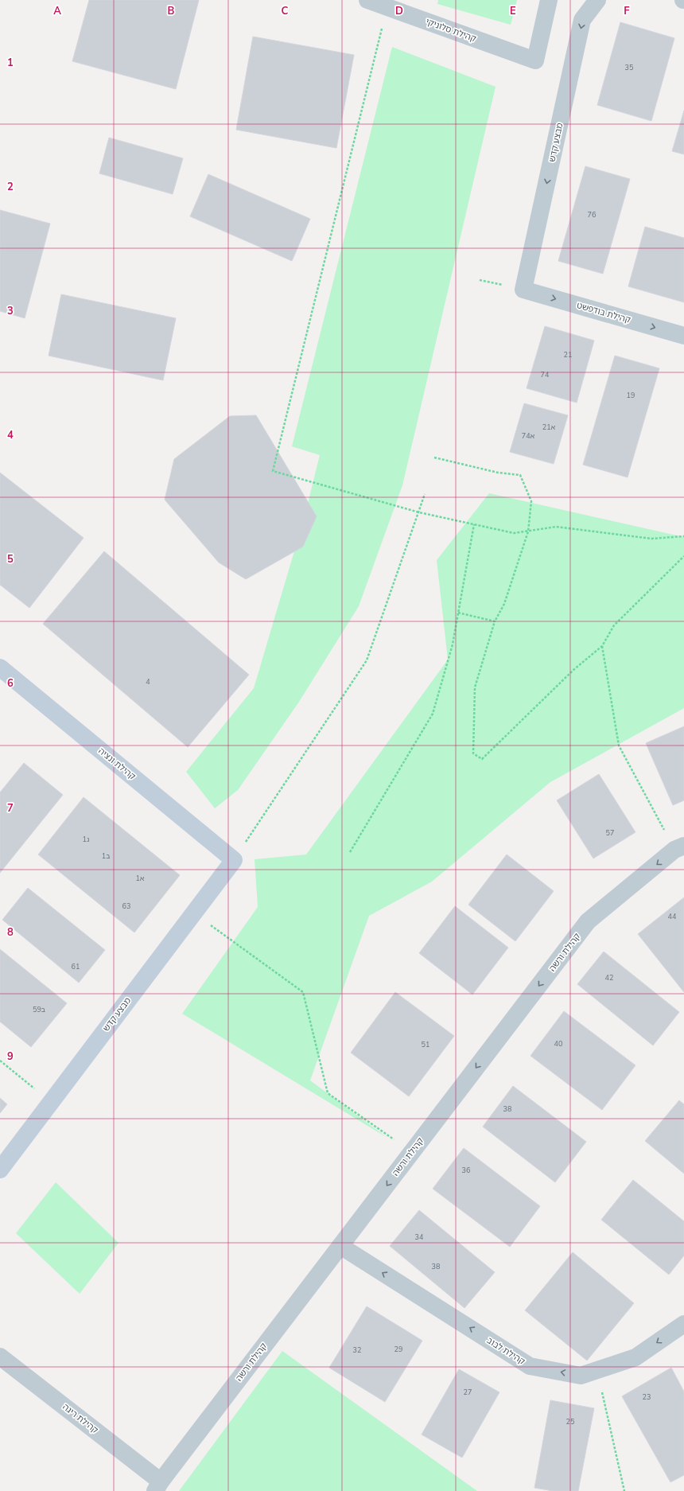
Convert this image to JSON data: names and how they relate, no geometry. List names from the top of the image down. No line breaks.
{"streets":{"street":["קהילת סלוניקי","מבצע קדש","קהילת בודפשט","קהילת ונציה","קהילת ורשה","קהילת לבוב","קהילת ריגה"]},"crossings":[["מבצע קדש","קהילת בודפשט"],["מבצע קדש","קהילת ונציה"],["קהילת ורשה","קהילת לבוב"],["קהילת ורשה","קהילת ריגה"]],"one_way":["מבצע קדש","קהילת בודפשט","קהילת ורשה","קהילת לבוב"],"house_numbers":["35","76","21","74","19","21א","74א","4","57","1ג","1ב","1א","63","44","61","42","59ב","40","51","38","36","34","38","29","32","27","23","25"],"grid":{"columns":["A","B","C","D","E","F"],"rows":["1","2","3","4","5","6","7","8","9"]}}
